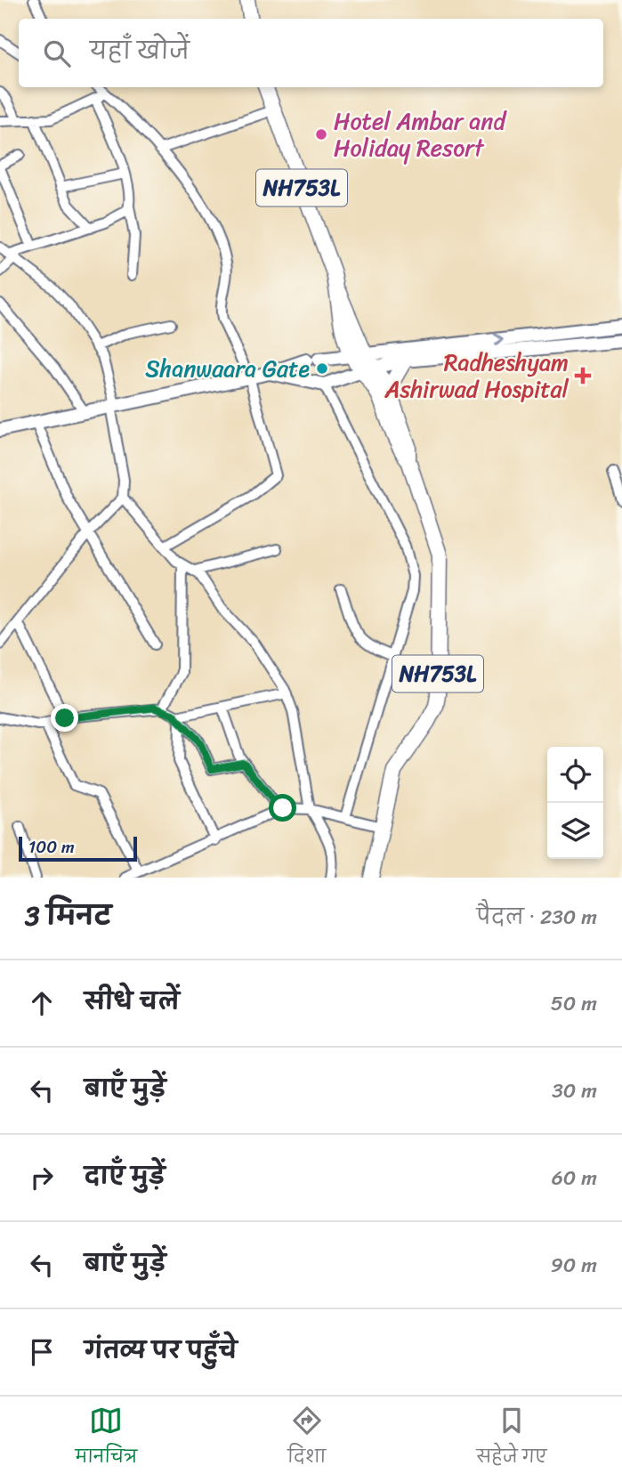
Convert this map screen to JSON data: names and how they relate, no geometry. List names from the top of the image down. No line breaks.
{"streets":{"highway":["NH753L"]},"places":{"other":["Hotel Ambar and Holiday Resort","Shanwaara Gate"],"health":["Radheshyam Ashirwad Hospital"]},"scale_bar":"100 m","page":{"search":"यहाँ खोजें","scale":"100 m","heading":["3 मिनट","पैदल · 230 m"],"list":[["सीधे चलें","50 m"],["बाएँ मुड़ें","30 m"],["दाएँ मुड़ें","60 m"],["बाएँ मुड़ें","90 m"],"गंतव्य पर पहुँचे"],"nav":["मानचित्र","दिशा","सहेजे गए"]}}
